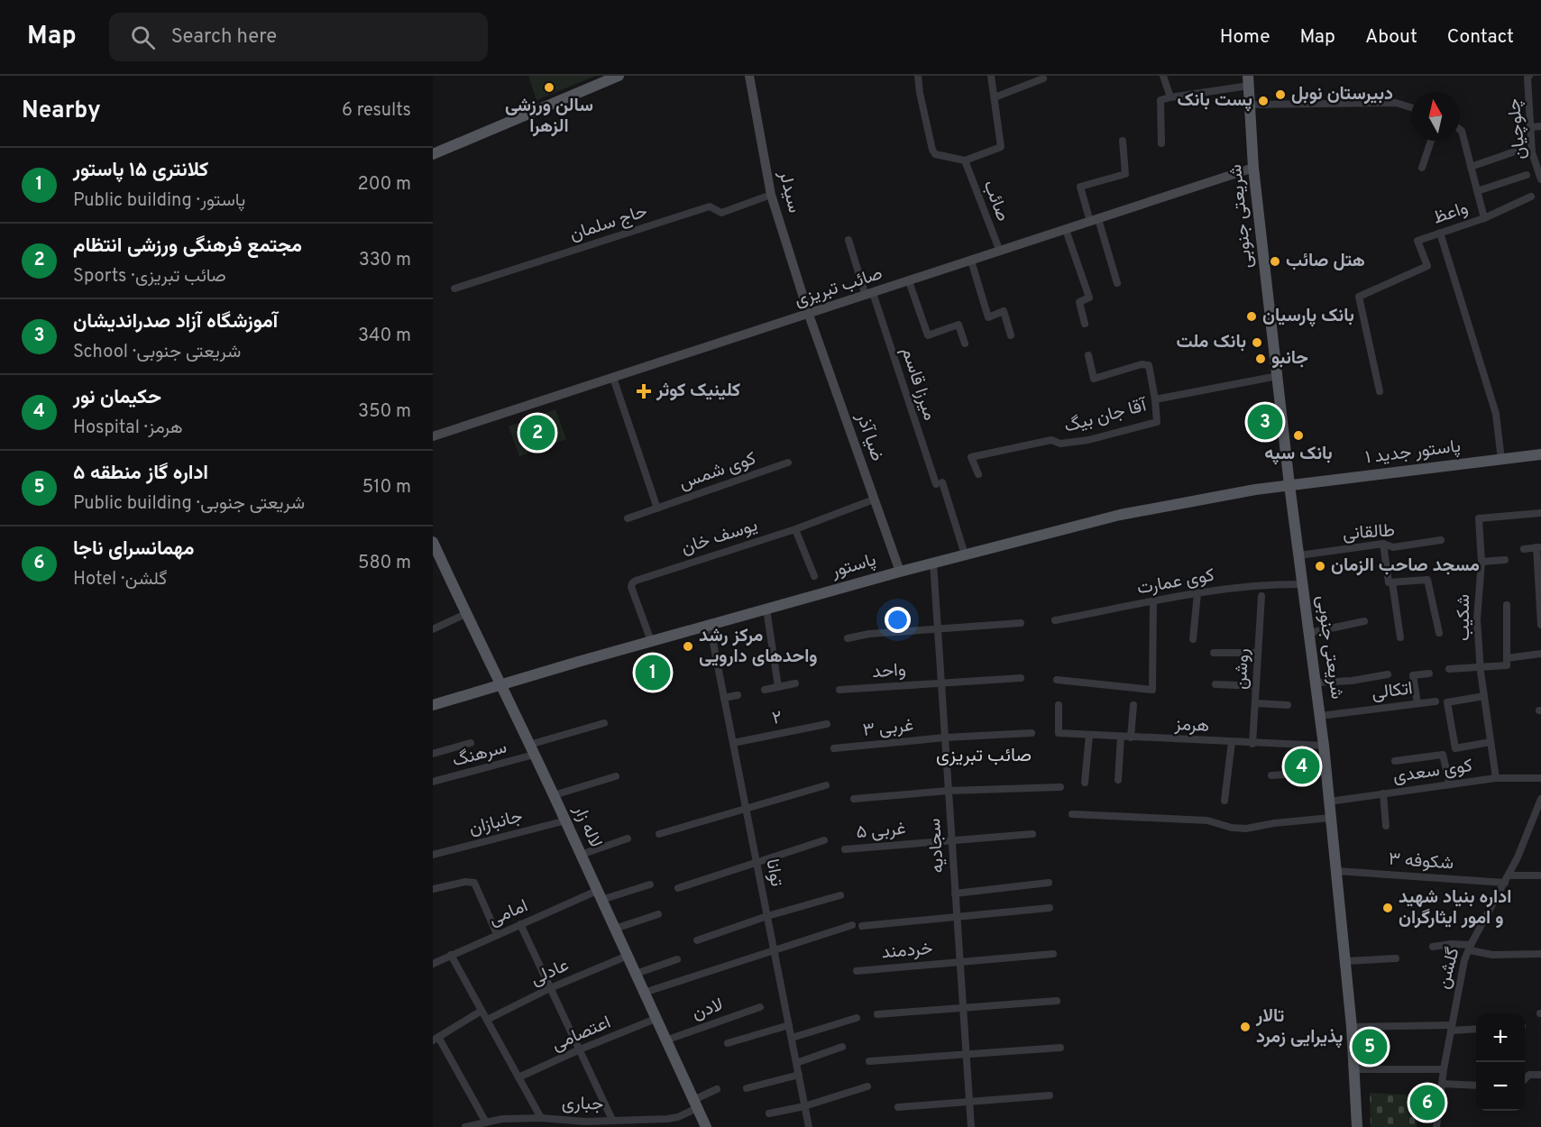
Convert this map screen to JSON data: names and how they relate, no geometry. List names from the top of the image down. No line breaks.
{"streets":{"main road":["سیدلر","شریعتی جنوبی","صائب تبریزی","ضیا آذر","پاستور جدید ۱","پاستور","لاله زار"],"street":["چلوچیان","صائب","واعظ","حاج سلمان","میرزا قاسم","آقا جان بیگ","کوی شمس","طالقانی","یوسف خان","کوی عمارت","شکیب","روشن","واحد","اتکالی","۲","هرمز","۳ غربی","سرهنگ","کوی سعدی","جانبازان","۵ غربی","سجادیه","شکوفه ۳","توانا","امامی","خردمند","گلشن","عادلی","لادن","اعتصامی","جباری"]},"crossings":[["سیدلر","حاج سلمان"],["سیدلر","صائب تبریزی"],["سیدلر","ضیا آذر"],["صائب","صائب تبریزی"],["شریعتی جنوبی","صائب تبریزی"],["شریعتی جنوبی","آقا جان بیگ"],["شریعتی جنوبی","پاستور جدید ۱"],["شریعتی جنوبی","طالقانی"],["شریعتی جنوبی","پاستور"],["شریعتی جنوبی","کوی عمارت"],["شریعتی جنوبی","اتکالی"],["شریعتی جنوبی","هرمز"],["شریعتی جنوبی","کوی سعدی"],["شریعتی جنوبی","شکوفه ۳"],["صائب تبریزی","میرزا قاسم"],["صائب تبریزی","ضیا آذر"],["میرزا قاسم","پاستور"],["ضیا آذر","یوسف خان"],["ضیا آذر","پاستور"],["پاستور جدید ۱","پاستور"],["یوسف خان","پاستور"],["پاستور","لاله زار"],["پاستور","سجادیه"],["پاستور","توانا"],["شکیب","کوی سعدی"],["روشن","هرمز"],["واحد","سجادیه"],["۲","توانا"],["۳ غربی","سجادیه"],["سرهنگ","لاله زار"],["جانبازان","لاله زار"],["لاله زار","امامی"],["لاله زار","عادلی"],["لاله زار","لادن"],["لاله زار","اعتصامی"],["لاله زار","جباری"],["۵ غربی","سجادیه"],["سجادیه","خردمند"],["شکوفه ۳","گلشن"]],"districts":["صائب تبریزی"],"places":{"other":["سالن ورزشی الزهرا","دبیرستان نوبل","پست بانک","هتل صائب","بانک پارسیان","بانک ملت","جانبو","بانک سپه","مسجد صاحب الزمان","مرکز رشد واحدهای دارویی","اداره بنیاد شهید و امور ایثارگران","تالار پذیرایی زمرد"],"health":["کلینیک کوثر"]},"north":"top","page":{"header":"Map","search":"Search here","nav":["Home","Map","About","Contact"],"heading":["Nearby","6 results"],"list":[{"mark":"1","name":"کلانتری ۱۵ پاستور","note":"Public building · پاستور","value":"200 m"},{"mark":"2","name":"مجتمع فرهنگی ورزشی انتظام","note":"Sports · صائب تبریزی","value":"330 m"},{"mark":"3","name":"آموزشگاه آزاد صدراندیشان","note":"School · شریعتی جنوبی","value":"340 m"},{"mark":"4","name":"حکیمان نور","note":"Hospital · هرمز","value":"350 m"},{"mark":"5","name":"اداره گاز منطقه ۵","note":"Public building · شریعتی جنوبی","value":"510 m"},{"mark":"6","name":"مهمانسرای ناجا","note":"Hotel · گلشن","value":"580 m"}],"pins":["3","2","1","4","5","6"],"map_buttons":["+","−"]}}
